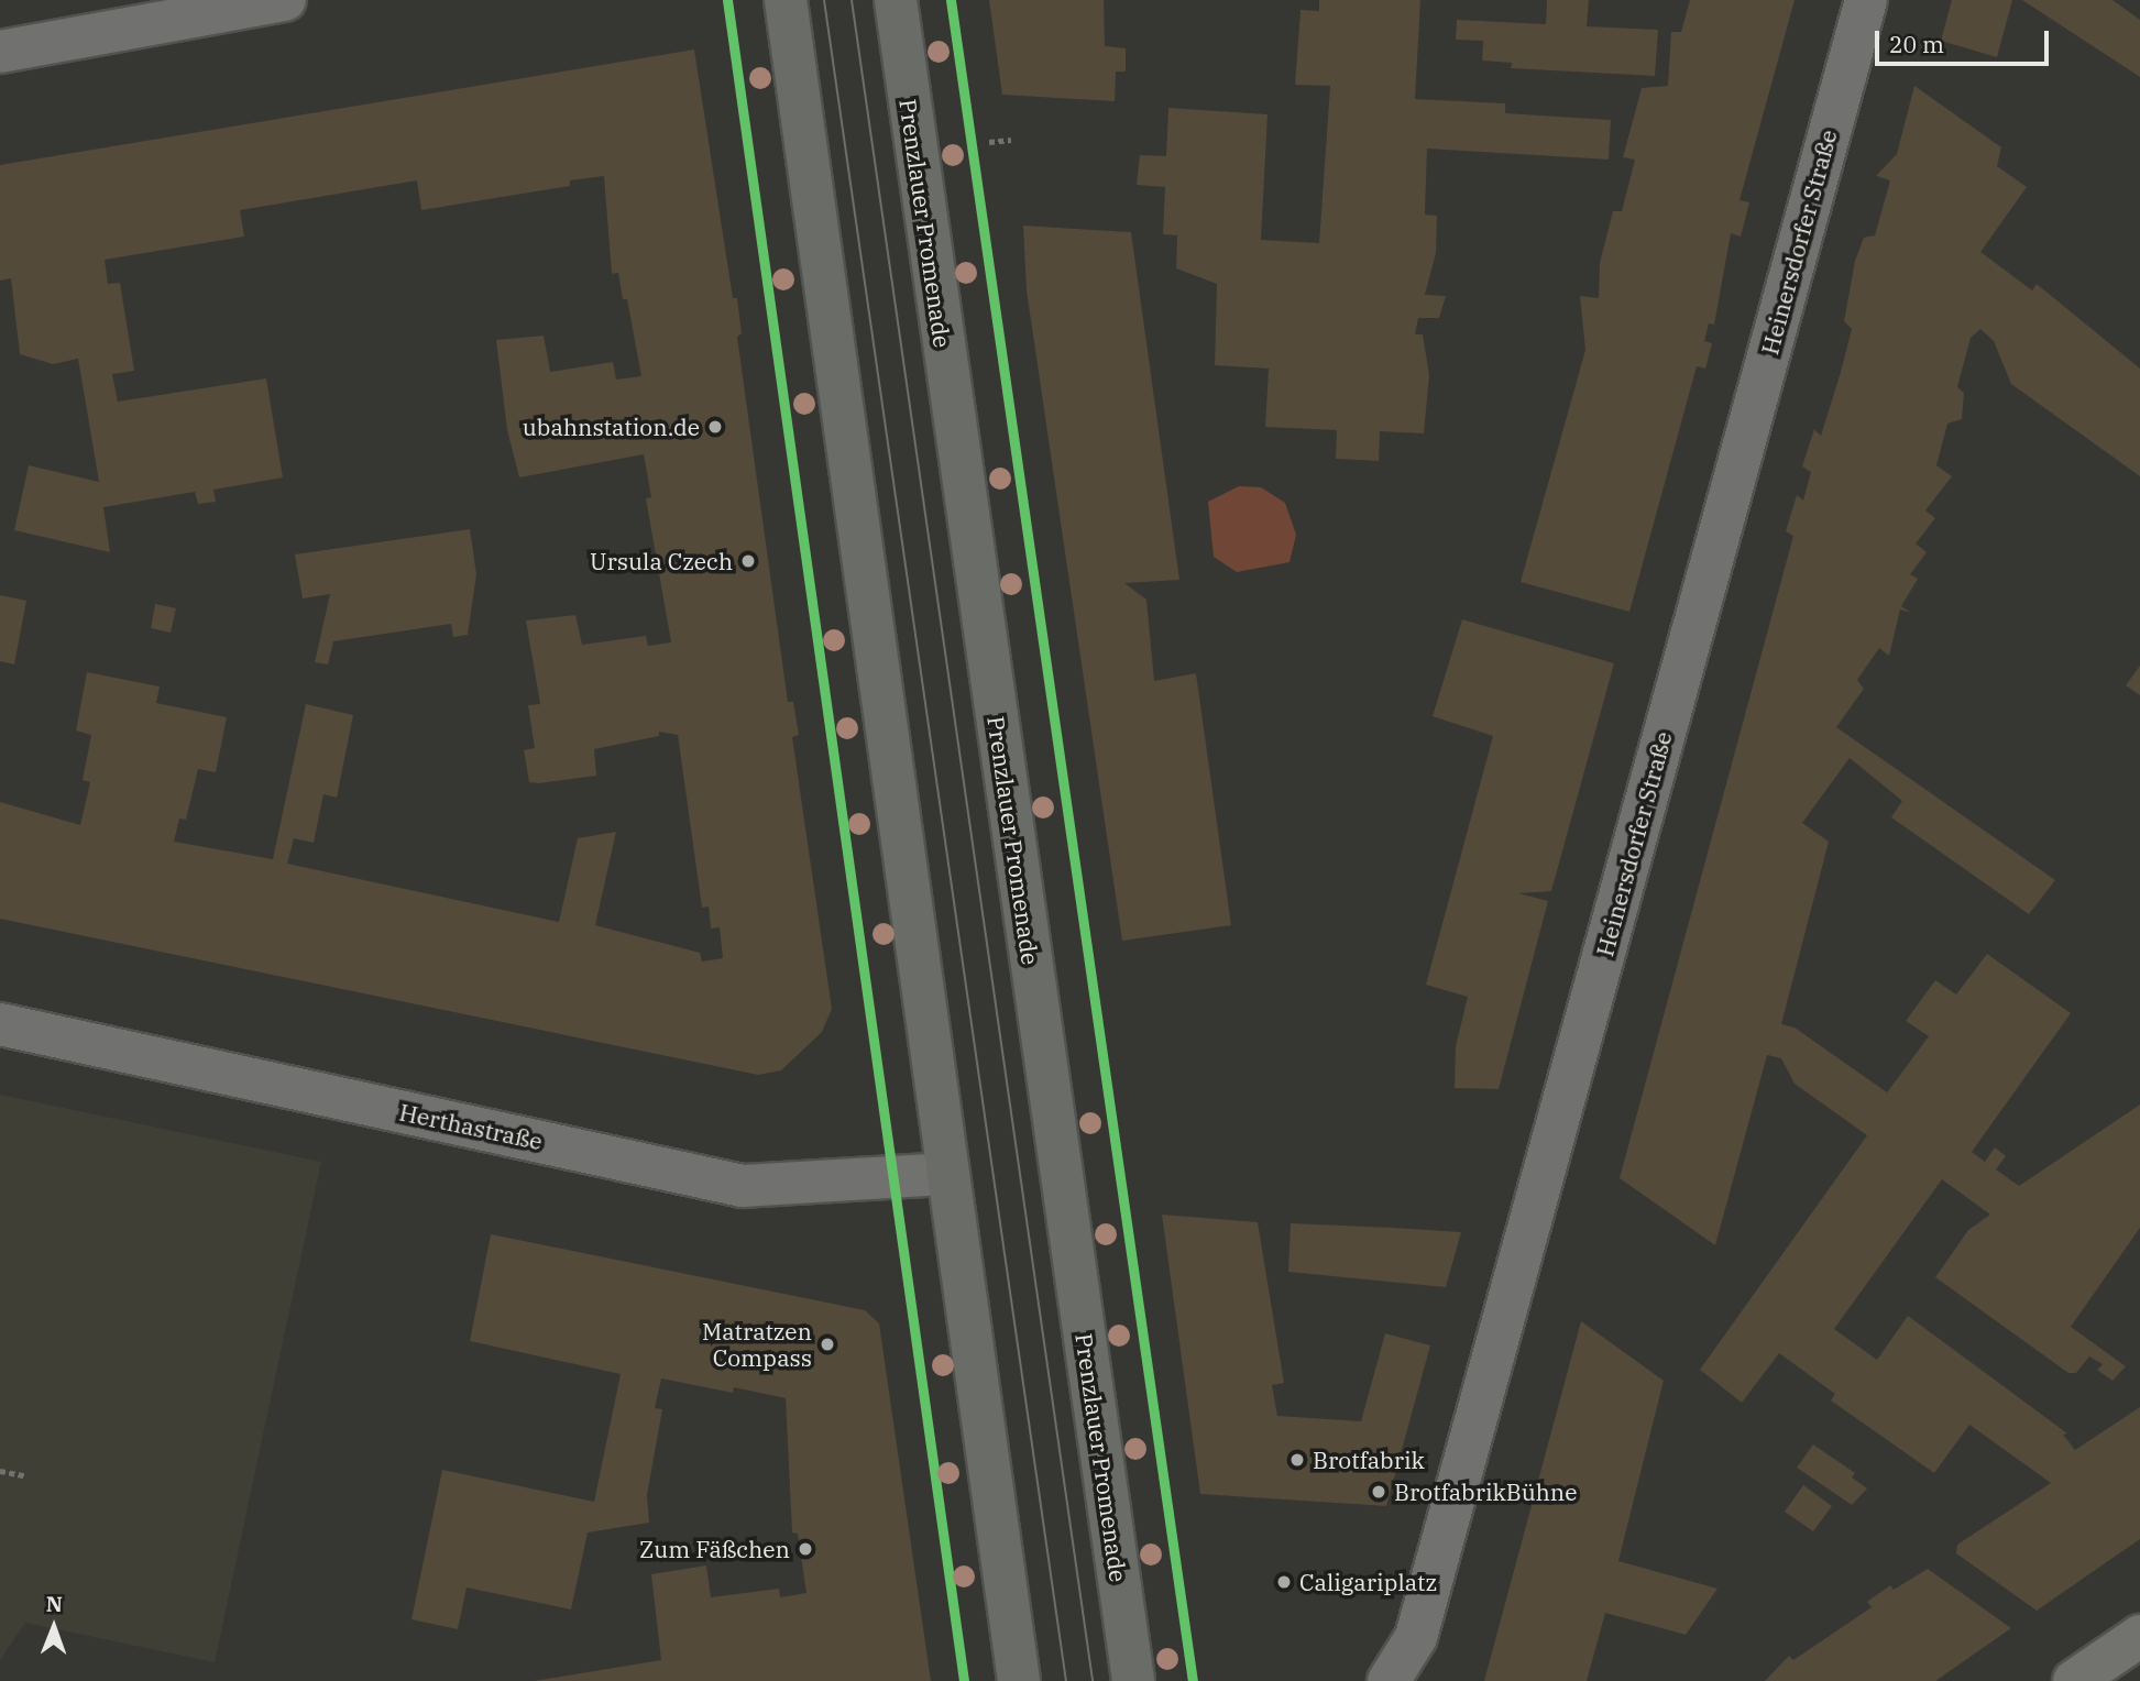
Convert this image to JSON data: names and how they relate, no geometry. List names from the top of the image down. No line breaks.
{"streets":{"main road":["Prenzlauer Promenade"],"street":["Heinersdorfer Straße","Herthastraße"]},"places":["ubahnstation.de","Ursula Czech","Matratzen Compass","Brotfabrik","BrotfabrikBühne","Zum Fäßchen","Caligariplatz"],"scale_bar":"20 m","north":"top"}
